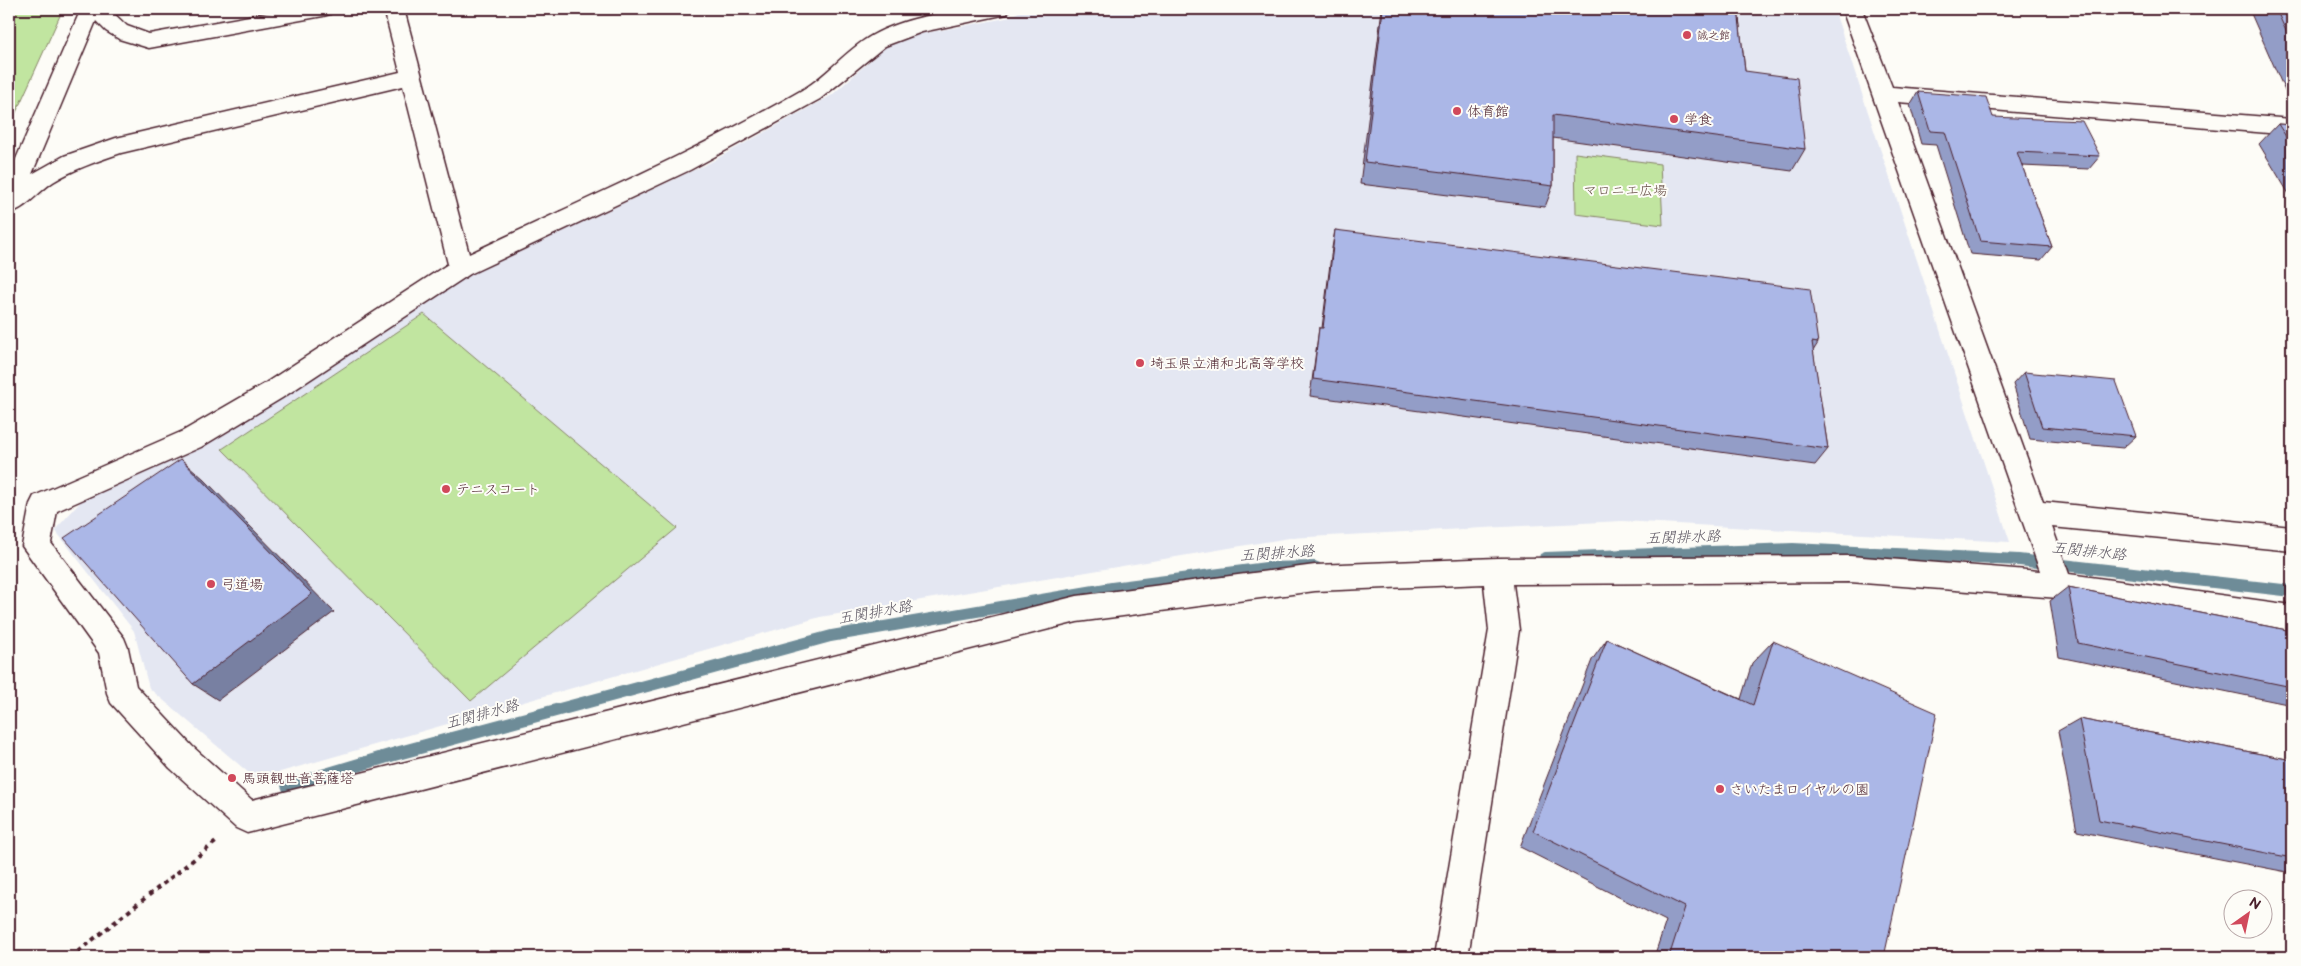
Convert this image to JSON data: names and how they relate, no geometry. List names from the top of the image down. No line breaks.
{"water":["五関排水路"],"parks":["マロニエ広場"],"places":["誠之館","体育館","学食","埼玉県立浦和北高等学校","テニスコート","弓道場","馬頭観世音菩薩塔","さいたまロイヤルの園"],"north":"top right"}
